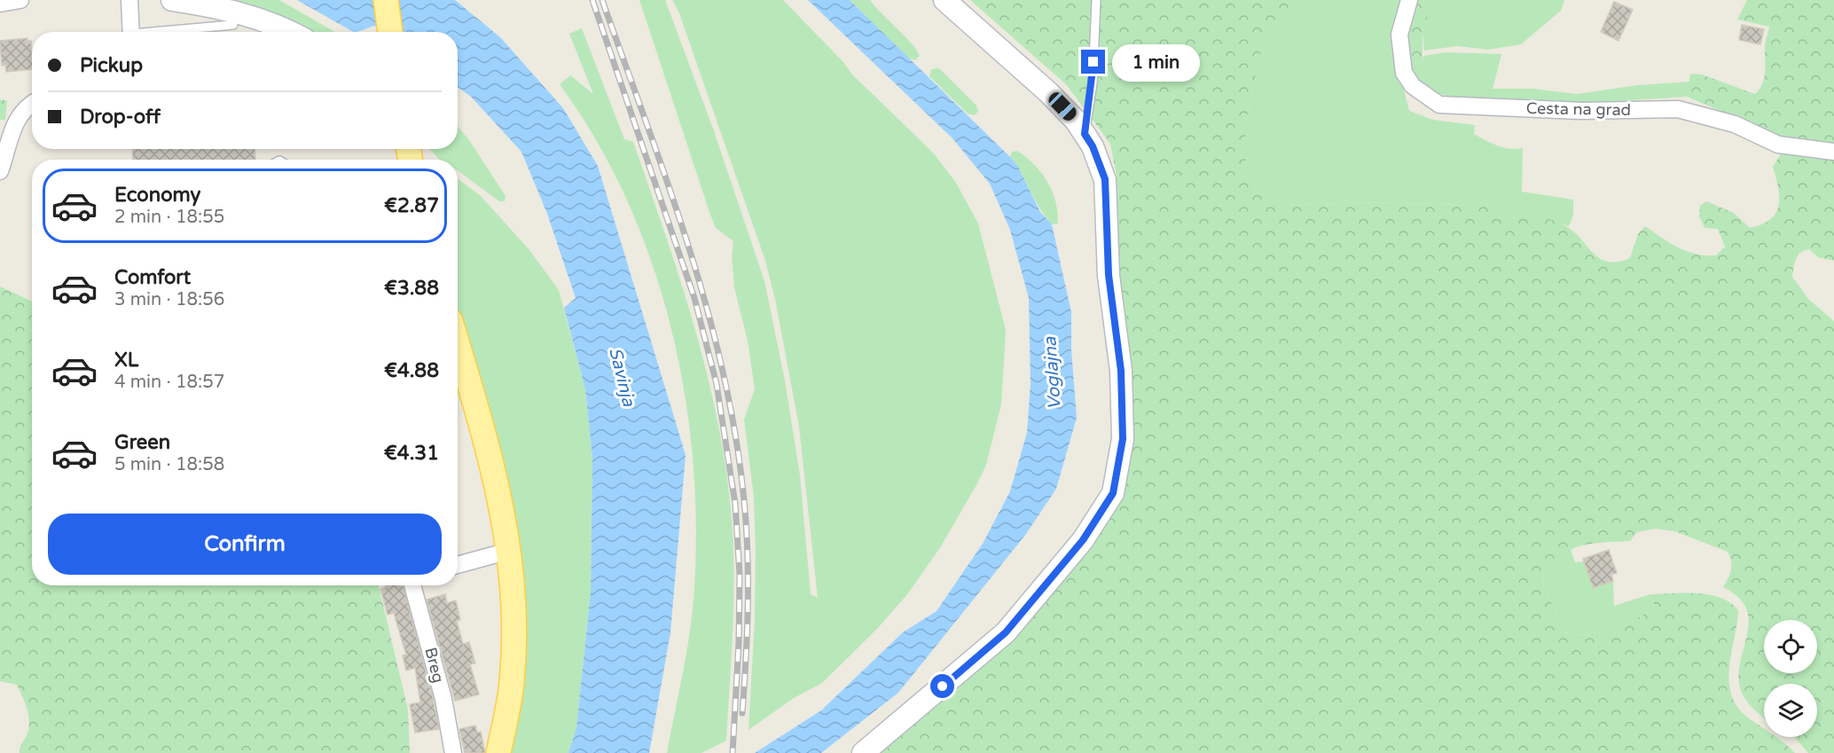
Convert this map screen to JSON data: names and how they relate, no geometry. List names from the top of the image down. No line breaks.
{"streets":{"street":["Cesta na grad","Breg"]},"water":["Voglajna","Savinja"],"page":{"banner":["Pickup","Drop-off"],"bubble":"1 min","list":[{"name":"Economy","note":"2 min · 18:55","value":"€2.87"},{"name":"Comfort","note":"3 min · 18:56","value":"€3.88"},{"name":"XL","note":"4 min · 18:57","value":"€4.88"},{"name":"Green","note":"5 min · 18:58","value":"€4.31"}],"buttons":"Confirm"}}
